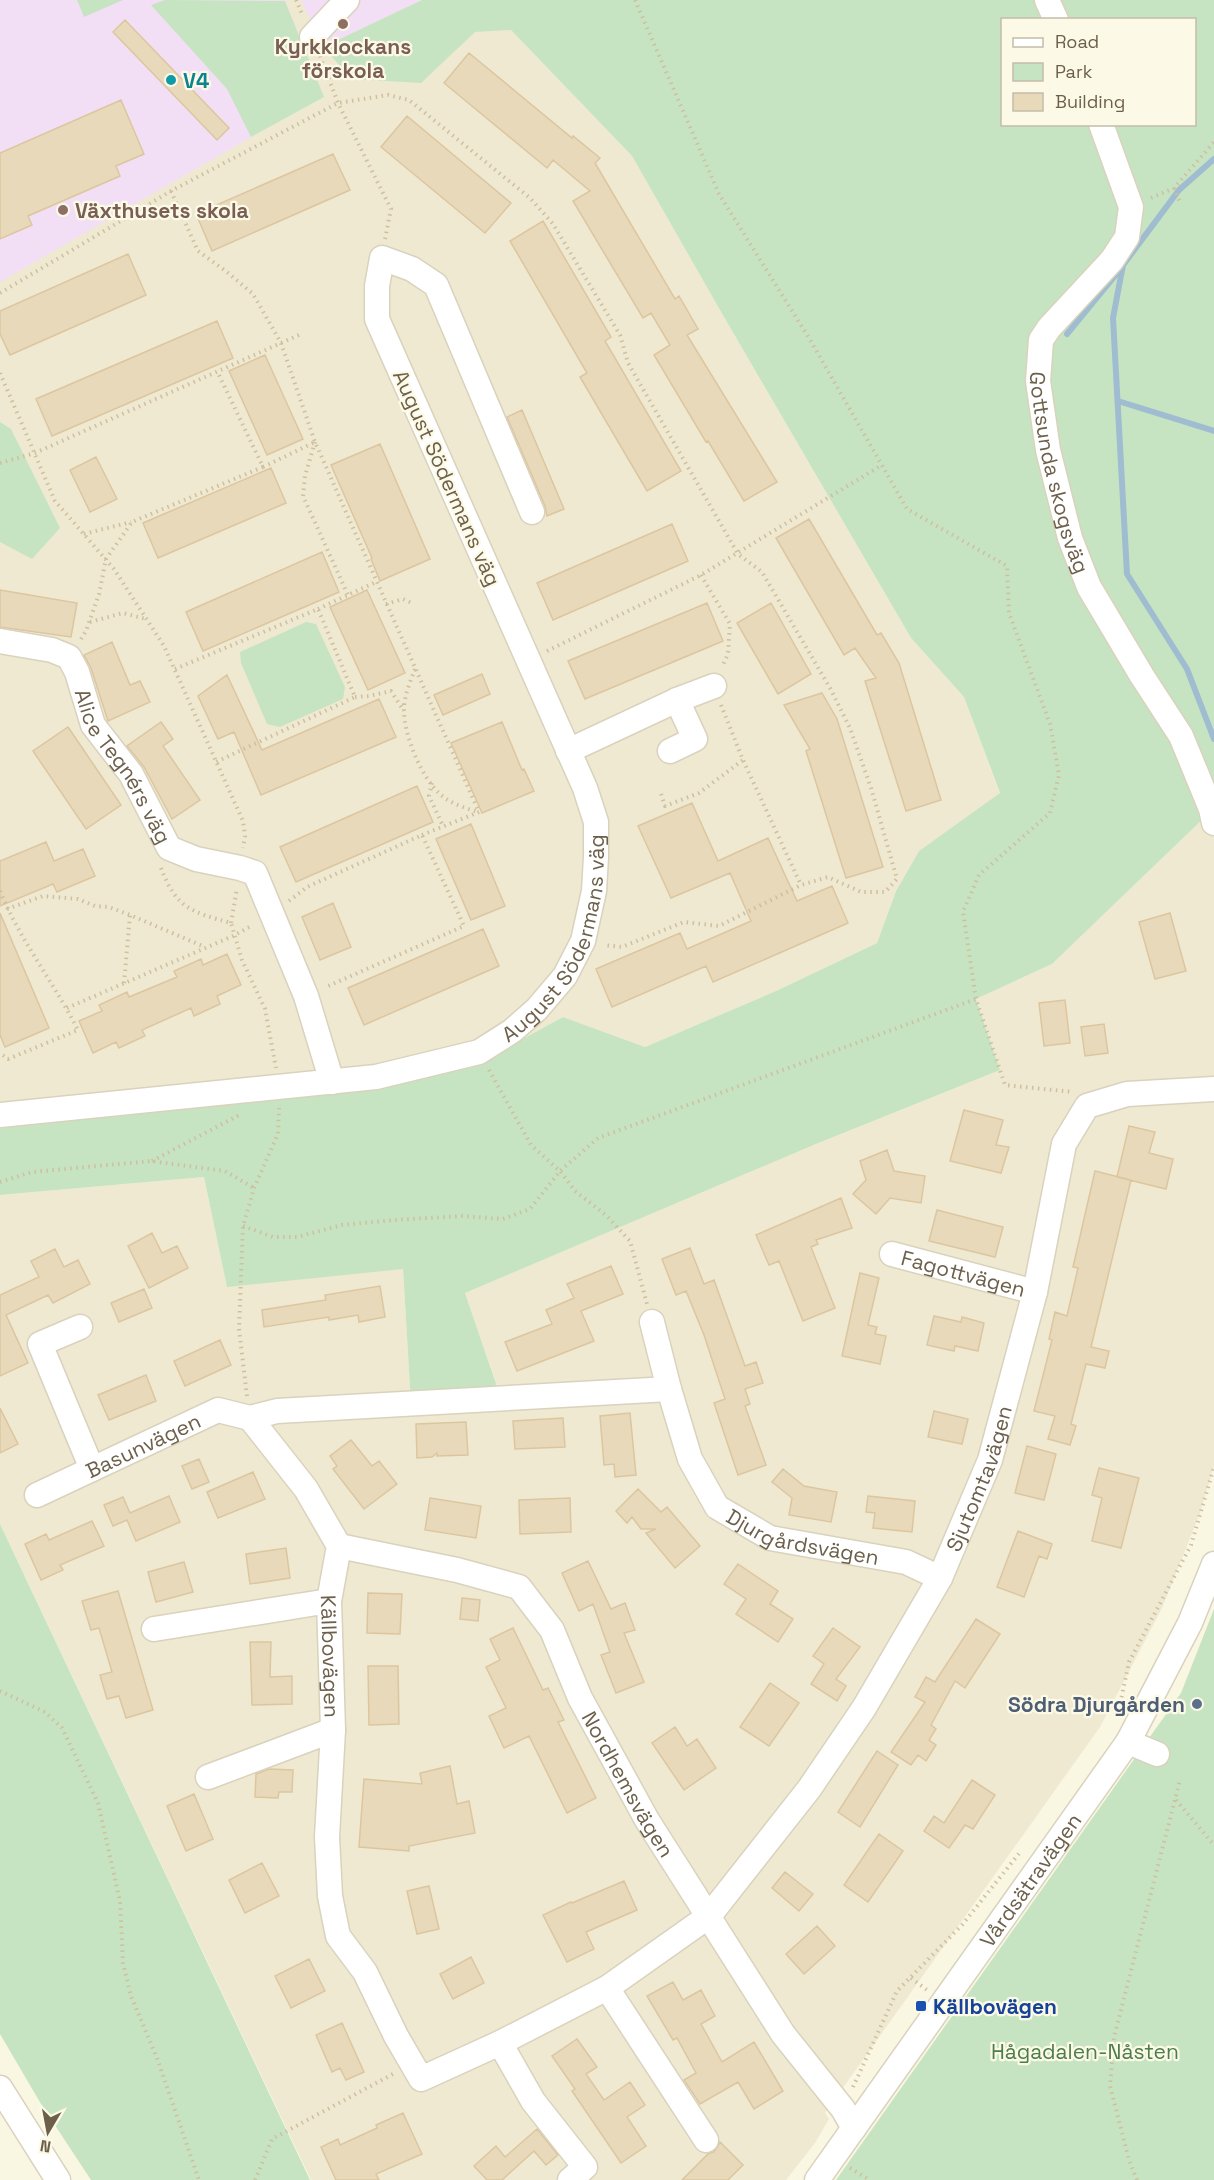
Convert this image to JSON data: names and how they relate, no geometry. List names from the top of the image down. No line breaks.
{"streets":{"street":["Gottsunda skogsväg","August Södermans väg","Alice Tegnérs väg","Fagottvägen","Basunvägen","Sjutomtavägen","Djurgårdsvägen","Källbovägen","Nordhemsvägen","Vårdsätravägen"]},"crossings":[["August Södermans väg","Alice Tegnérs väg"],["Fagottvägen","Sjutomtavägen"],["Sjutomtavägen","Djurgårdsvägen"],["Sjutomtavägen","Nordhemsvägen"],["Källbovägen","Nordhemsvägen"],["Nordhemsvägen","Vårdsätravägen"]],"parks":["Hågadalen-Nåsten"],"places":{"other":["Kyrkklockans förskola","V4","Växthusets skola","Södra Djurgården"],"transit":["Källbovägen"]},"legend":["Road","Park","Building"],"north":"bottom"}
